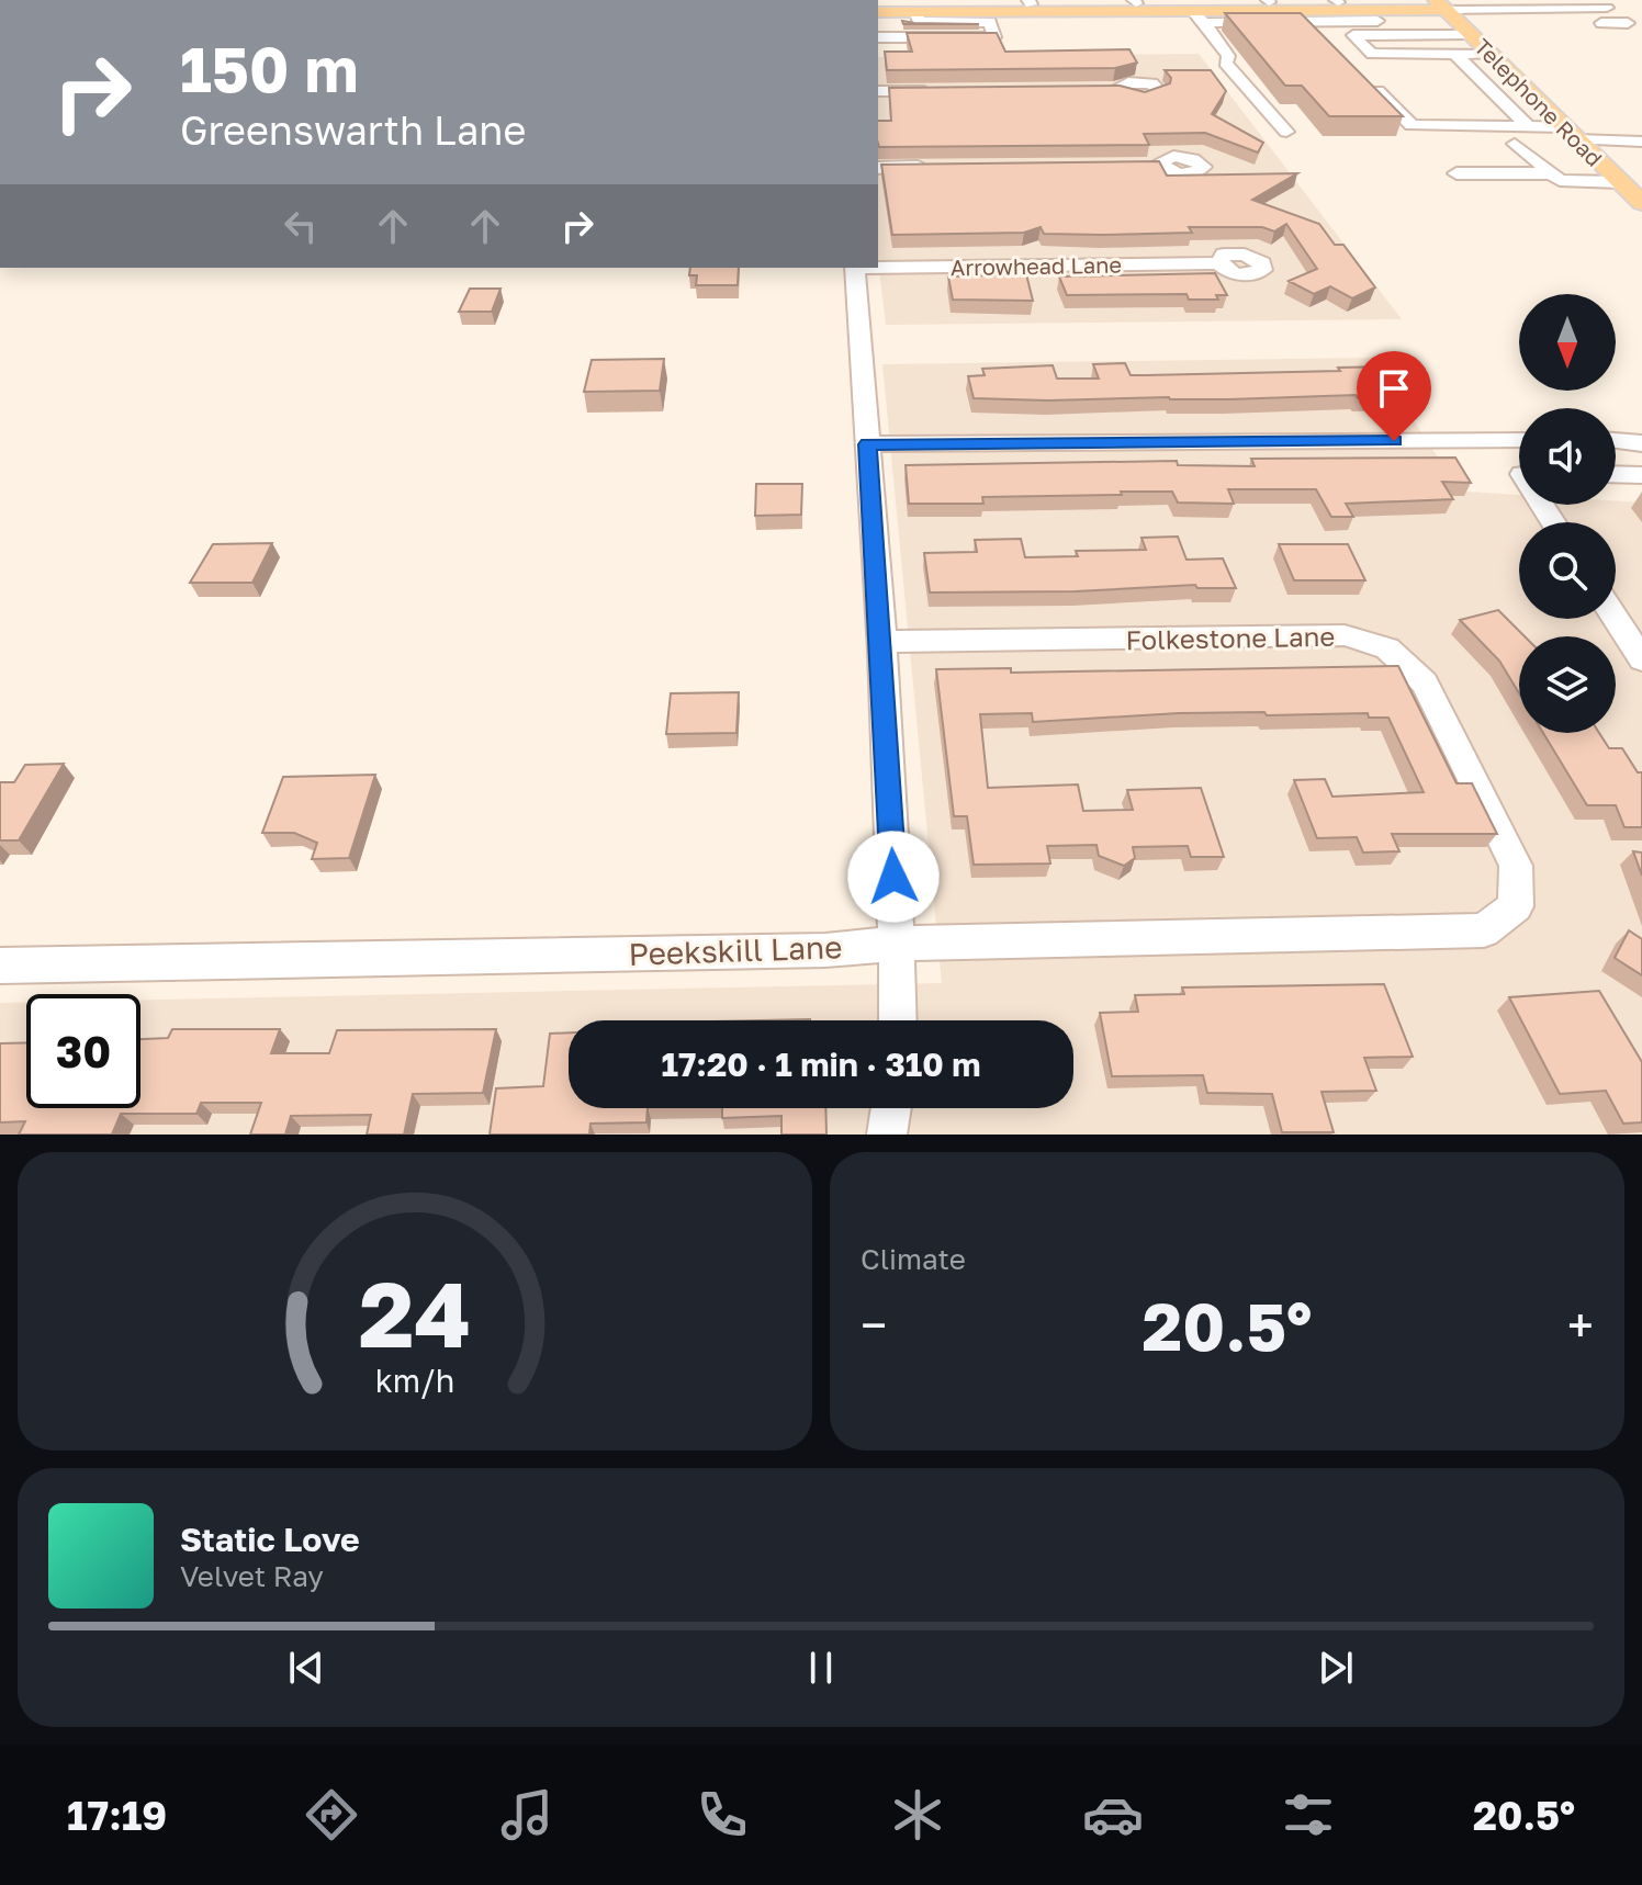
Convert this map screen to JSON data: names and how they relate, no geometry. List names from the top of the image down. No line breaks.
{"streets":{"main road":["Telephone Road"],"street":["Arrowhead Lane","Folkestone Lane","Peekskill Lane"]},"crossings":[["Folkestone Lane","Peekskill Lane"]],"north":"bottom","page":{"turn":["150 m","Greenswarth Lane"],"limit":"30","trip":"17:20 · 1 min · 310 m","tile":"Climate","heat":["−","20.5°","+"],"song":["Static Love","Velvet Ray"],"tabs":["17:19","20.5°"],"gauge":["24","km/h"]}}
